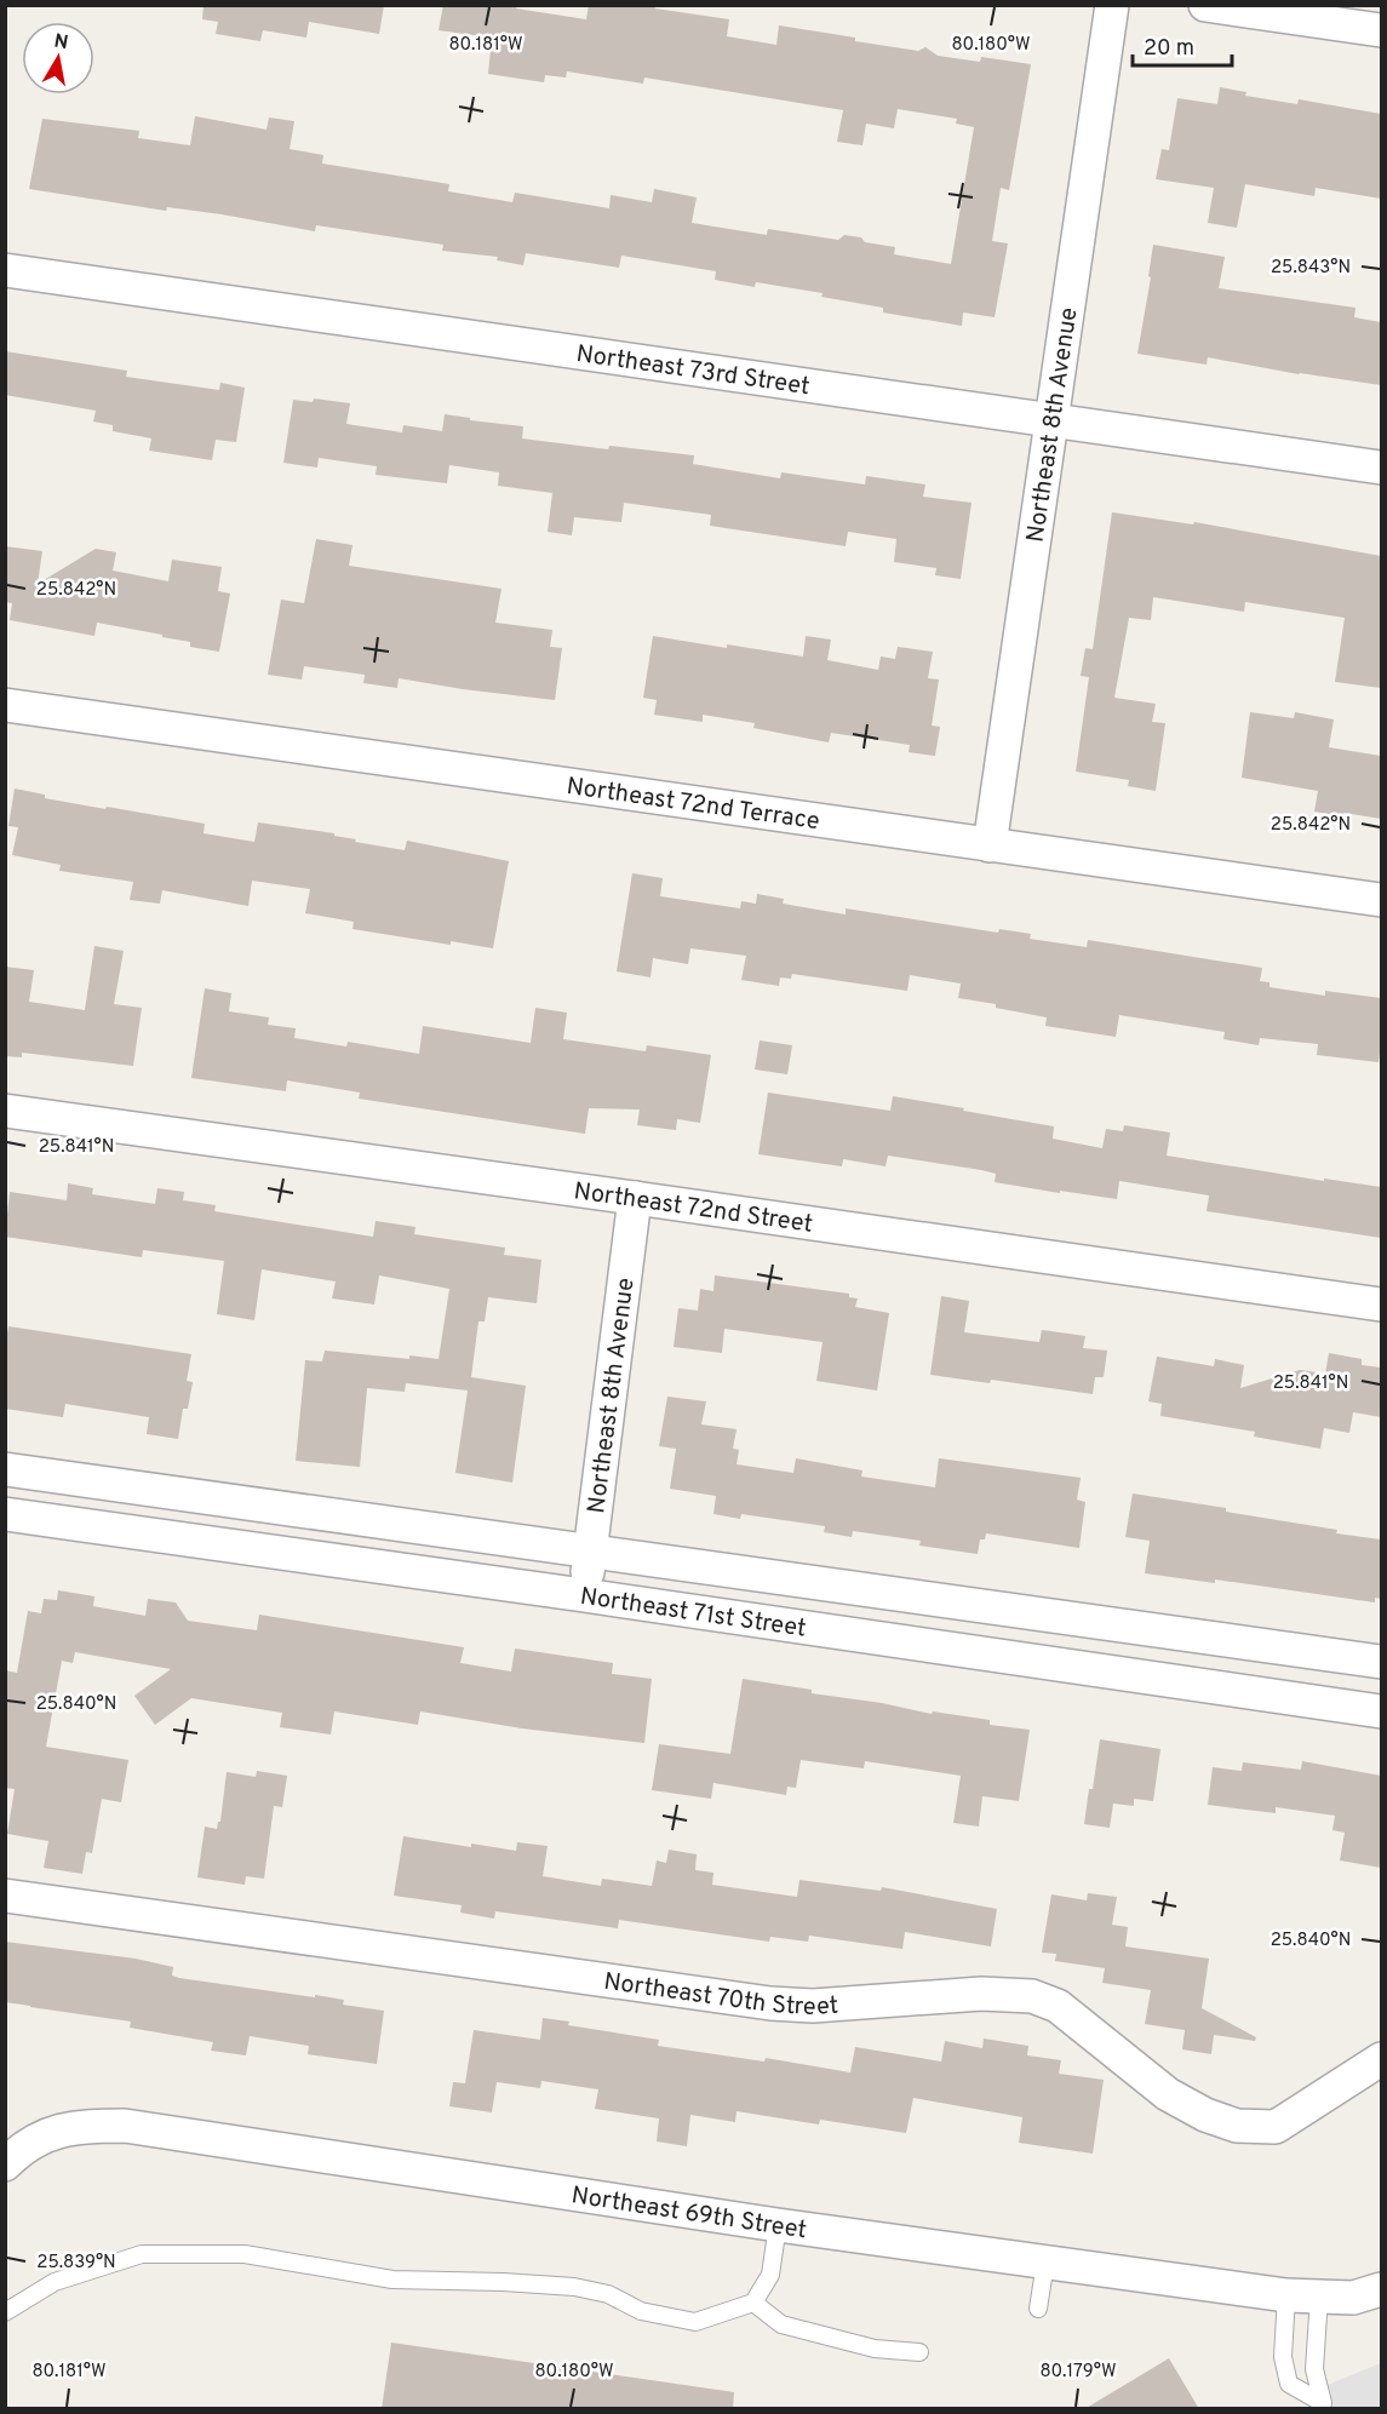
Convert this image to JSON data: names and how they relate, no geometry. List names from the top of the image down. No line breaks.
{"streets":{"street":["Northeast 73rd Street","Northeast 8th Avenue","Northeast 72nd Terrace","Northeast 72nd Street","Northeast 71st Street","Northeast 70th Street","Northeast 69th Street"]},"crossings":[["Northeast 73rd Street","Northeast 8th Avenue"],["Northeast 8th Avenue","Northeast 72nd Terrace"],["Northeast 8th Avenue","Northeast 72nd Street"],["Northeast 8th Avenue","Northeast 71st Street"]],"scale_bar":"20 m","north":"top","coordinates":["80.181°W","80.180°W","25.843°N","25.842°N","25.841°N","25.840°N","25.839°N","80.179°W"]}
